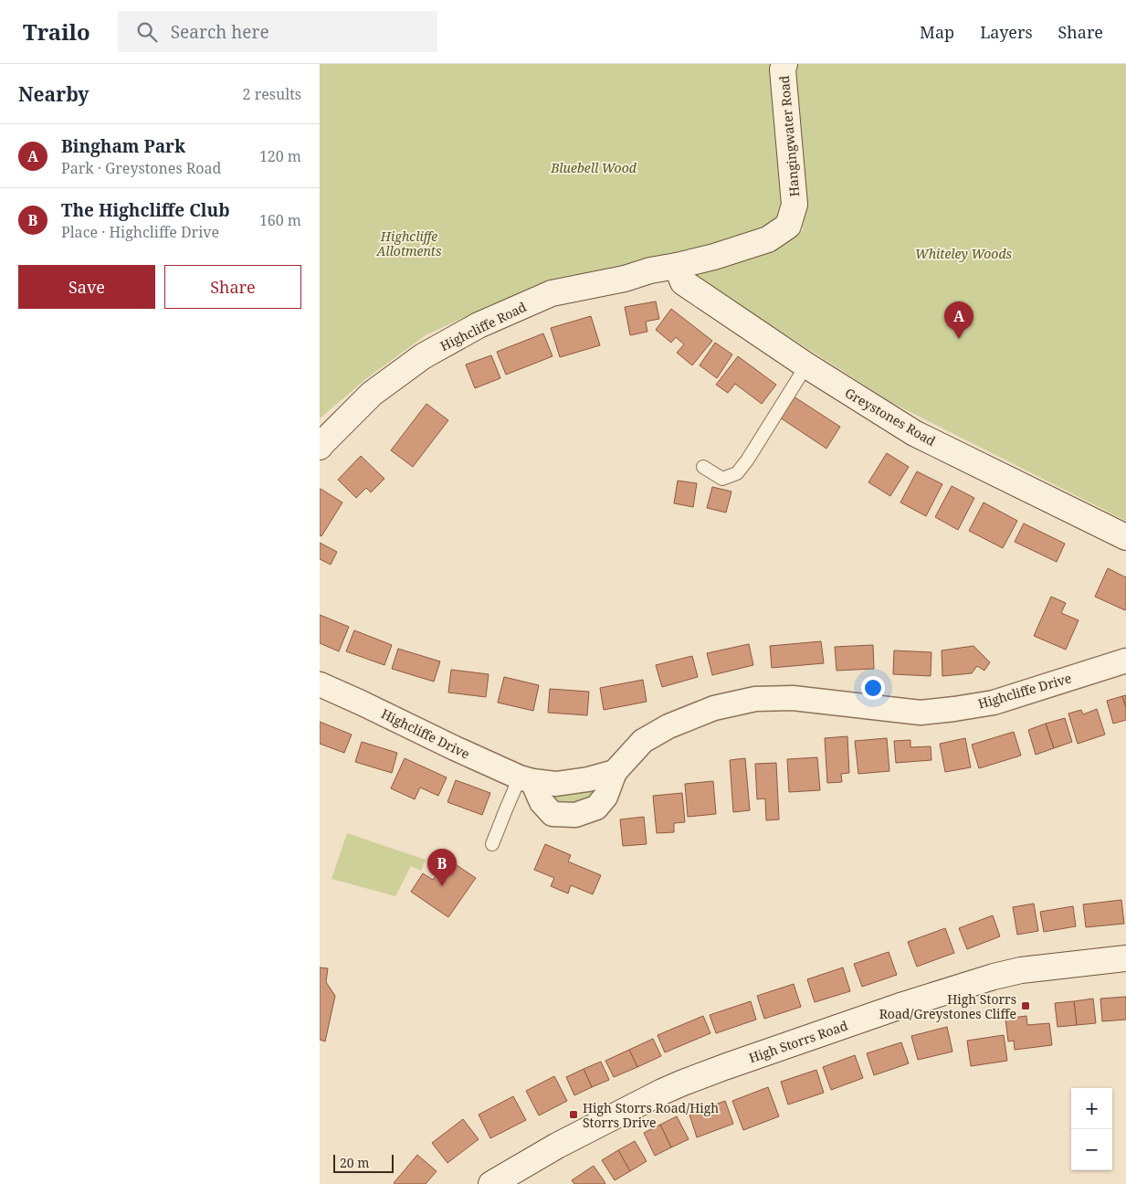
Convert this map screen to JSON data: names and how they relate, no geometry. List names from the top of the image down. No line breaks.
{"streets":{"street":["Hangingwater Road","Highcliffe Road","Greystones Road","Highcliffe Drive","High Storrs Road"]},"crossings":[["Hangingwater Road","Highcliffe Road"],["Hangingwater Road","Greystones Road"],["Highcliffe Road","Greystones Road"]],"parks":["Bluebell Wood","Highcliffe Allotments","Whiteley Woods"],"places":{"transit":["High Storrs Road/Greystones Cliffe","High Storrs Road/High Storrs Drive"]},"scale_bar":"20 m","page":{"header":"Trailo","search":"Search here","nav":["Map","Layers","Share"],"heading":["Nearby","2 results"],"list":[{"mark":"A","name":"Bingham Park","note":"Park · Greystones Road","value":"120 m"},{"mark":"B","name":"The Highcliffe Club","note":"Place · Highcliffe Drive","value":"160 m"}],"buttons":["Save","Share"],"pins":["A","B"],"map_buttons":["+","−"],"scale":"20 m"}}
